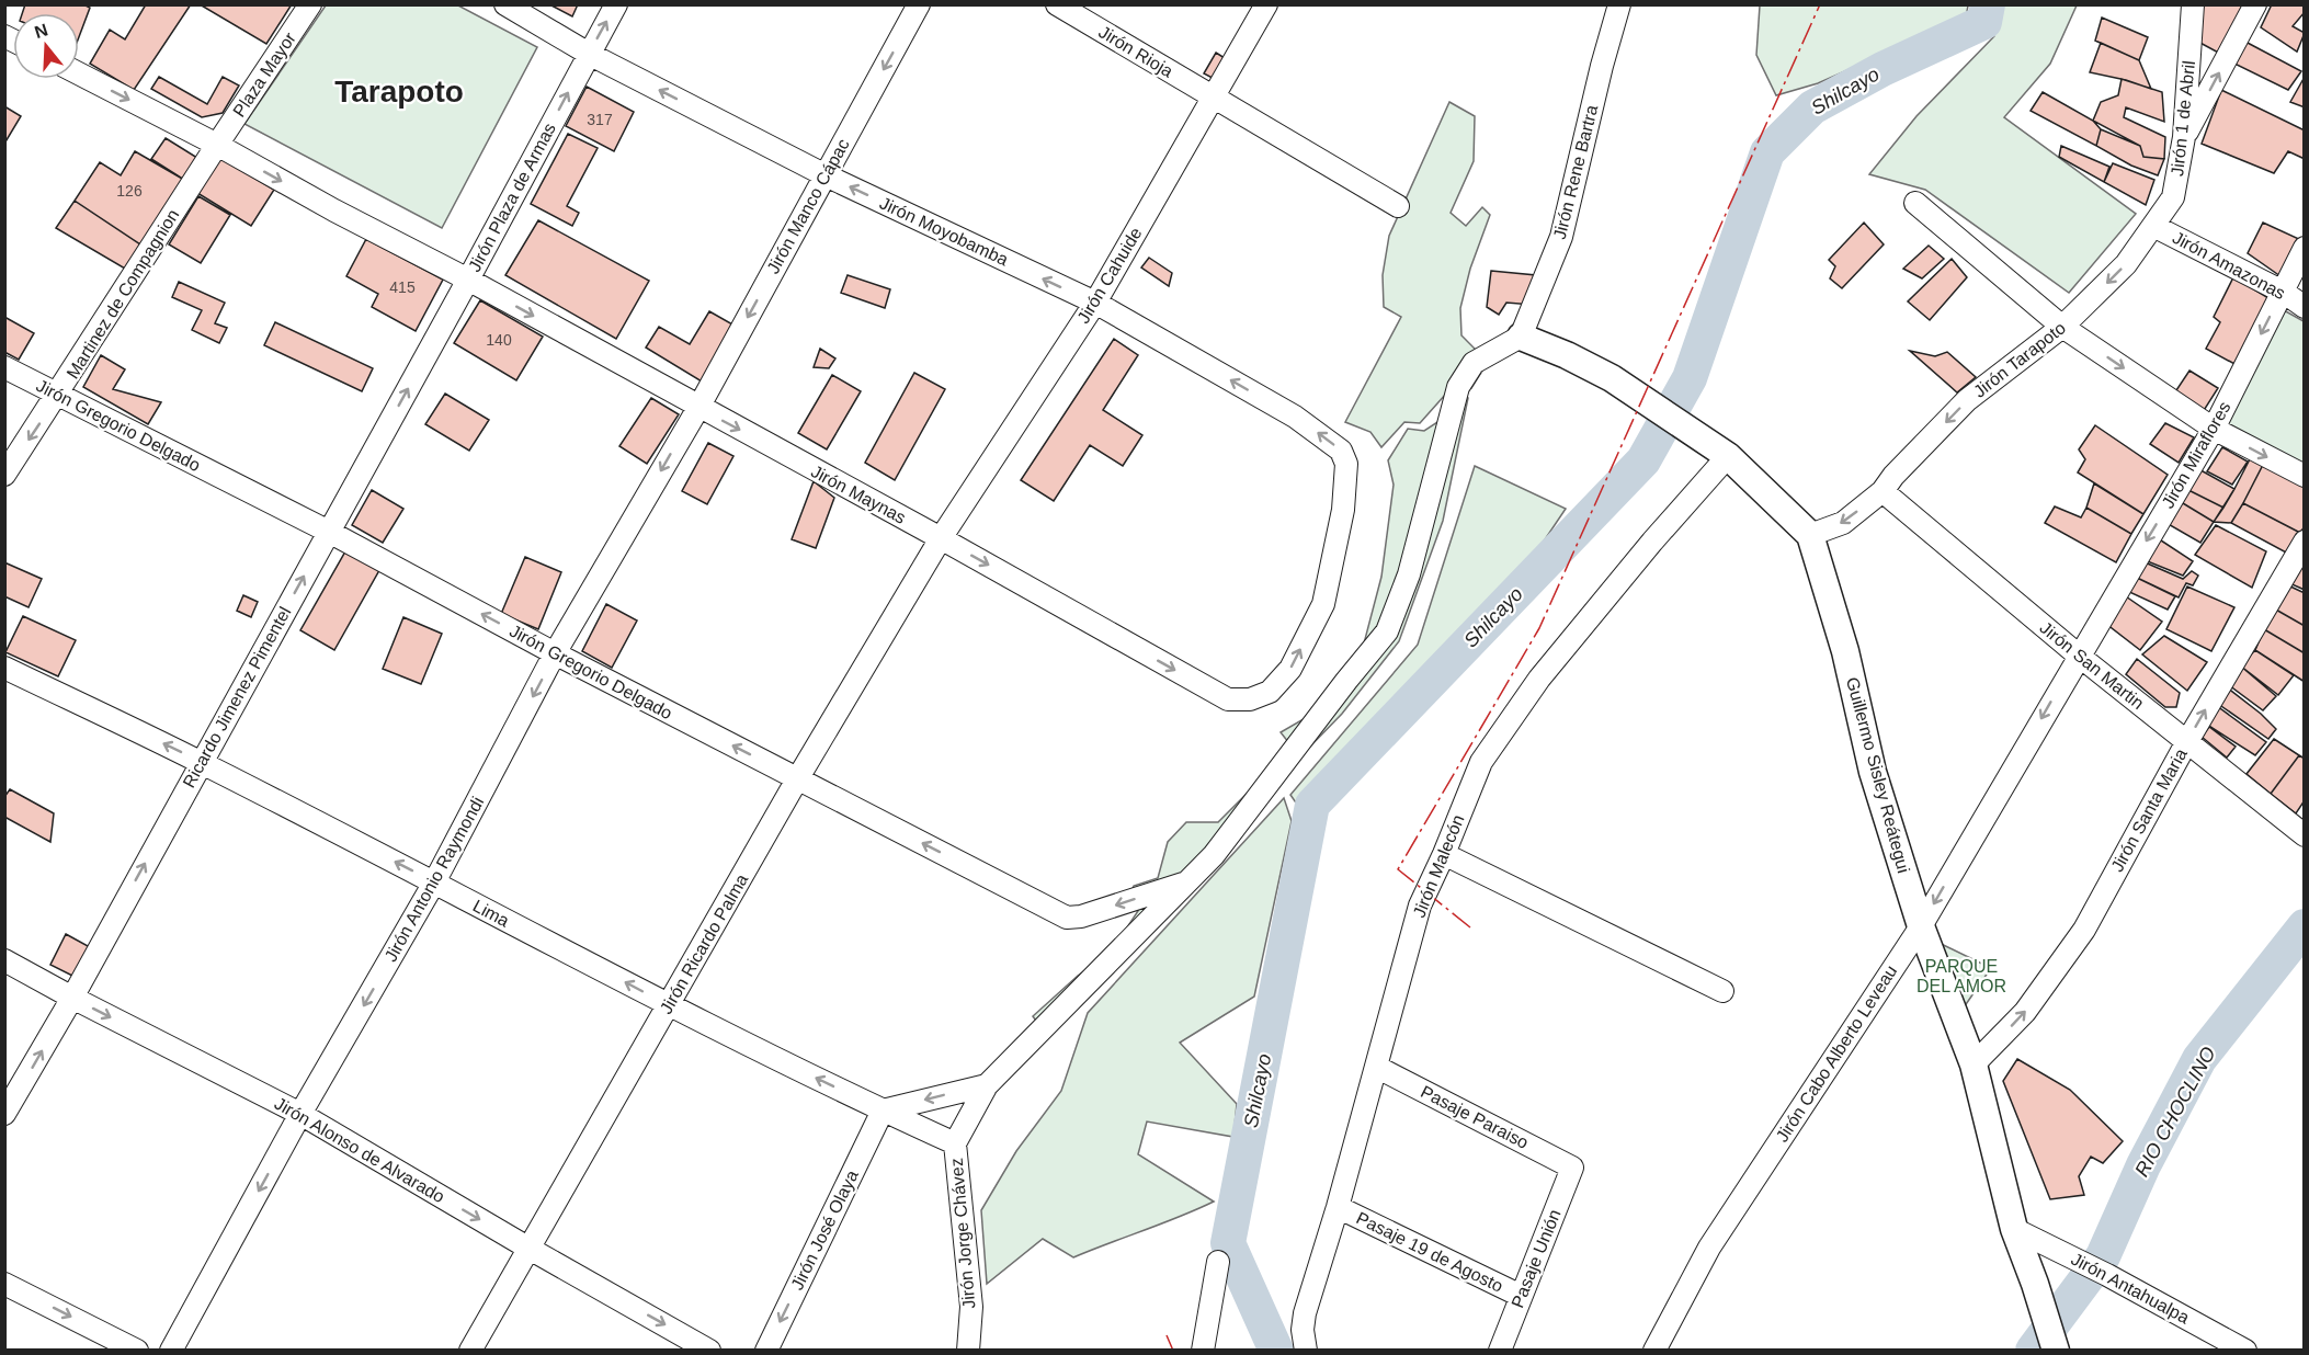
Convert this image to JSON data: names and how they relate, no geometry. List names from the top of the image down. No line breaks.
{"streets":{"main road":["Guillermo Sisley Reátegui"],"street":["Jirón Rioja","Plaza Mayor","Jirón 1 de Abril","Jirón Rene Bartra","Jirón Plaza de Armas","Jirón Manco Cápac","Jirón Moyobamba","Jirón Amazonas","Jirón Cahuide","Martinez de Compagnion","Jirón Tarapoto","Jirón Gregorio Delgado","Jirón Miraflores","Jirón Maynas","Jirón San Martin","Ricardo Jimenez Pimentel","Jirón Santa Maria","Jirón Malecón","Jirón Antonio Raymondi","Lima","Jirón Ricardo Palma","Jirón Cabo Alberto Leveau","Pasaje Paraiso","Jirón Alonso de Alvarado","Jirón José Olaya","Jirón Jorge Chávez","Pasaje 19 de Agosto","Pasaje Unión","Jirón Antahualpa"]},"crossings":[["Jirón Rioja","Jirón Cahuide"],["Plaza Mayor","Jirón Plaza de Armas"],["Plaza Mayor","Martinez de Compagnion"],["Jirón 1 de Abril","Jirón Amazonas"],["Jirón 1 de Abril","Jirón Tarapoto"],["Jirón Rene Bartra","Guillermo Sisley Reátegui"],["Jirón Rene Bartra","Jirón Jorge Chávez"],["Jirón Plaza de Armas","Jirón Moyobamba"],["Jirón Plaza de Armas","Martinez de Compagnion"],["Jirón Plaza de Armas","Jirón Maynas"],["Jirón Plaza de Armas","Ricardo Jimenez Pimentel"],["Jirón Manco Cápac","Jirón Moyobamba"],["Jirón Manco Cápac","Jirón Maynas"],["Jirón Manco Cápac","Jirón Antonio Raymondi"],["Jirón Moyobamba","Jirón Cahuide"],["Jirón Moyobamba","Jirón Maynas"],["Jirón Amazonas","Jirón Tarapoto"],["Jirón Amazonas","Jirón Miraflores"],["Jirón Cahuide","Jirón Maynas"],["Jirón Cahuide","Jirón Ricardo Palma"],["Martinez de Compagnion","Jirón Gregorio Delgado"],["Jirón Tarapoto","Jirón San Martin"],["Jirón Tarapoto","Guillermo Sisley Reátegui"],["Jirón Gregorio Delgado","Ricardo Jimenez Pimentel"],["Jirón Gregorio Delgado","Jirón Antonio Raymondi"],["Jirón Gregorio Delgado","Jirón Ricardo Palma"],["Jirón Gregorio Delgado","Jirón Jorge Chávez"],["Jirón Miraflores","Jirón San Martin"],["Jirón Miraflores","Jirón Cabo Alberto Leveau"],["Jirón Maynas","Ricardo Jimenez Pimentel"],["Jirón Maynas","Jirón Antonio Raymondi"],["Jirón Maynas","Jirón Ricardo Palma"],["Jirón San Martin","Jirón Santa Maria"],["Jirón San Martin","Jirón Cabo Alberto Leveau"],["Ricardo Jimenez Pimentel","Lima"],["Ricardo Jimenez Pimentel","Jirón Alonso de Alvarado"],["Guillermo Sisley Reátegui","Jirón Santa Maria"],["Guillermo Sisley Reátegui","Jirón Malecón"],["Guillermo Sisley Reátegui","Jirón Cabo Alberto Leveau"],["Guillermo Sisley Reátegui","Jirón Jorge Chávez"],["Guillermo Sisley Reátegui","Jirón Antahualpa"],["Jirón Malecón","Pasaje Paraiso"],["Jirón Malecón","Pasaje 19 de Agosto"],["Jirón Antonio Raymondi","Lima"],["Jirón Antonio Raymondi","Jirón Alonso de Alvarado"],["Lima","Jirón Ricardo Palma"],["Lima","Jirón José Olaya"],["Lima","Jirón Jorge Chávez"],["Jirón Ricardo Palma","Jirón Alonso de Alvarado"],["Pasaje Paraiso","Pasaje Unión"],["Pasaje 19 de Agosto","Pasaje Unión"]],"one_way":["Jirón Manco Cápac","Jirón Moyobamba","Jirón Tarapoto","Jirón Gregorio Delgado","Jirón Miraflores","Jirón Maynas","Ricardo Jimenez Pimentel","Jirón Santa Maria","Jirón Antonio Raymondi","Lima","Jirón Cabo Alberto Leveau","Jirón Alonso de Alvarado","Jirón José Olaya"],"districts":["Tarapoto"],"water":["Shilcayo","RIO CHOCLINO"],"parks":["PARQUE DEL AMOR"],"house_numbers":["317","126","415","140"],"north":"top"}
